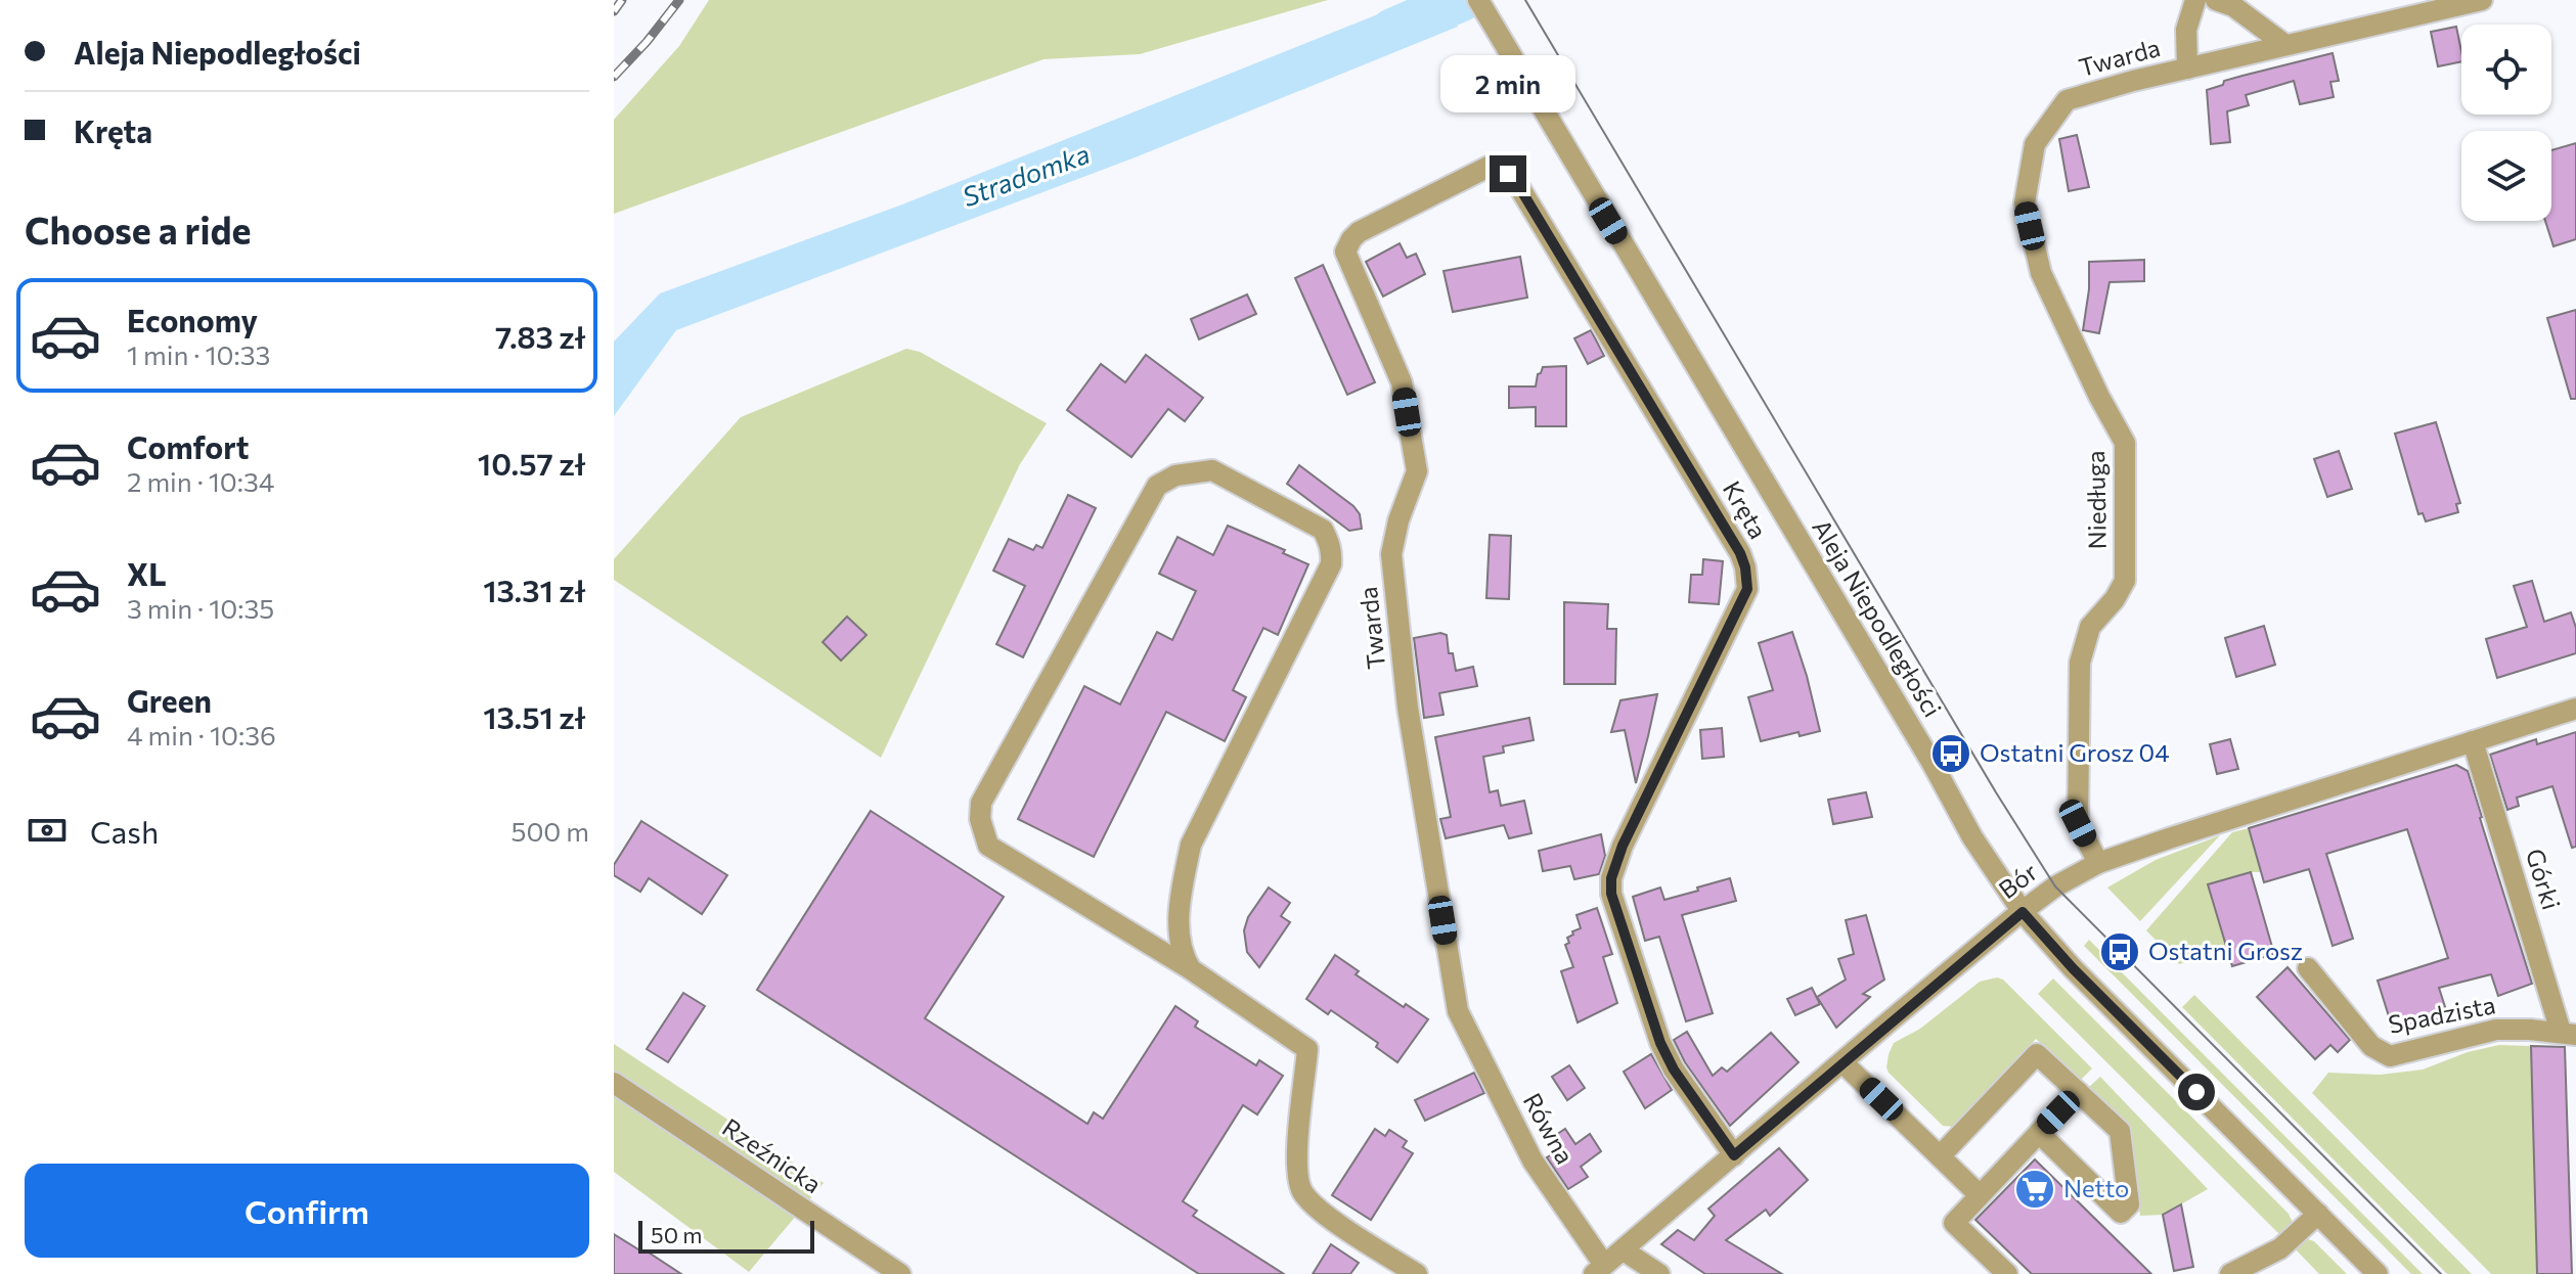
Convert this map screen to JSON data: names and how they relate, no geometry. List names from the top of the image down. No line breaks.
{"streets":{"street":["Twarda","Niedługa","Kręta","Aleja Niepodległości","Górki","Bór","Spadzista","Równa","Rzeźnicka"]},"crossings":[["Twarda","Niedługa"],["Twarda","Kręta"],["Twarda","Równa"],["Niedługa","Bór"],["Kręta","Bór"],["Aleja Niepodległości","Bór"],["Górki","Bór"],["Górki","Spadzista"],["Bór","Równa"]],"water":["Stradomka"],"places":{"bus stop":["Ostatni Grosz 04","Ostatni Grosz"],"supermarket":["Netto"]},"scale_bar":"50 m","page":{"banner":["Aleja Niepodległości","Kręta"],"bubble":"2 min","heading":"Choose a ride","list":[{"name":"Economy","note":"1 min · 10:33","value":"7.83 zł"},{"name":"Comfort","note":"2 min · 10:34","value":"10.57 zł"},{"name":"XL","note":"3 min · 10:35","value":"13.31 zł"},{"name":"Green","note":"4 min · 10:36","value":"13.51 zł"}],"pay":["Cash","500 m"],"buttons":"Confirm","scale":"50 m"}}
